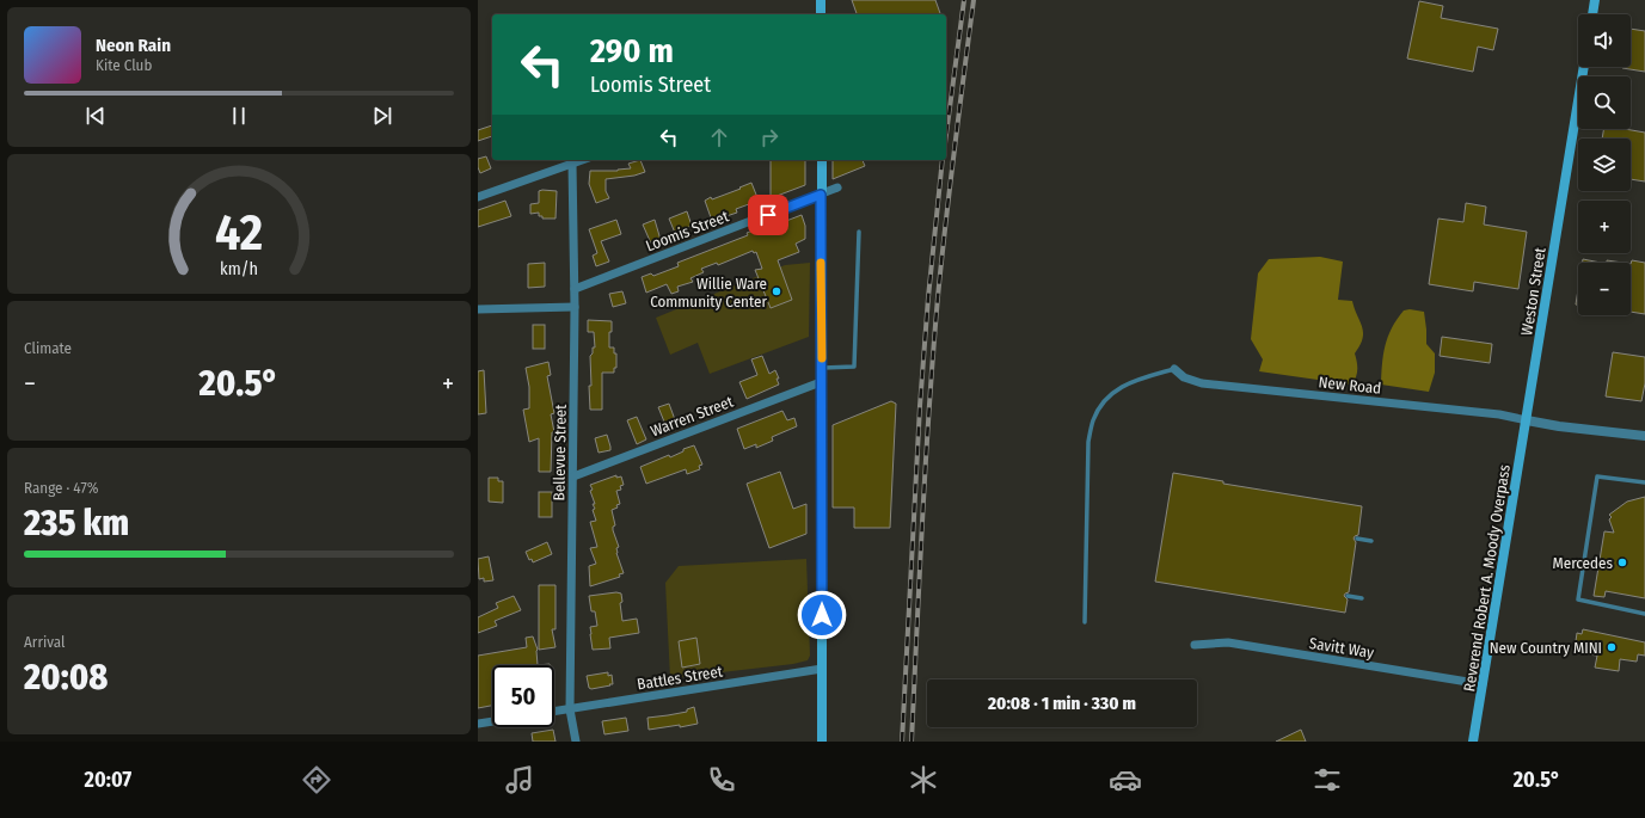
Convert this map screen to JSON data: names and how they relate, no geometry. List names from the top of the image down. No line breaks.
{"streets":{"main road":["Weston Street","Reverend Robert A. Moody Overpass"],"street":["Loomis Street","New Road","Warren Street","Bellevue Street","Savitt Way","Battles Street"]},"crossings":[["Loomis Street","Bellevue Street"],["Weston Street","New Road"],["Weston Street","Reverend Robert A. Moody Overpass"],["New Road","Reverend Robert A. Moody Overpass"],["Warren Street","Bellevue Street"],["Bellevue Street","Battles Street"],["Reverend Robert A. Moody Overpass","Savitt Way"]],"places":["Willie Ware Community Center","Mercedes","New Country MINI"],"page":{"map_buttons":["+","−"],"turn":["290 m","Loomis Street"],"song":["Neon Rain","Kite Club"],"tile":["Climate",["Range · 47%","235 km"],["Arrival","20:08"]],"heat":["−","20.5°","+"],"limit":"50","trip":"20:08 · 1 min · 330 m","tabs":["20:07","20.5°"],"gauge":["42","km/h"]}}
